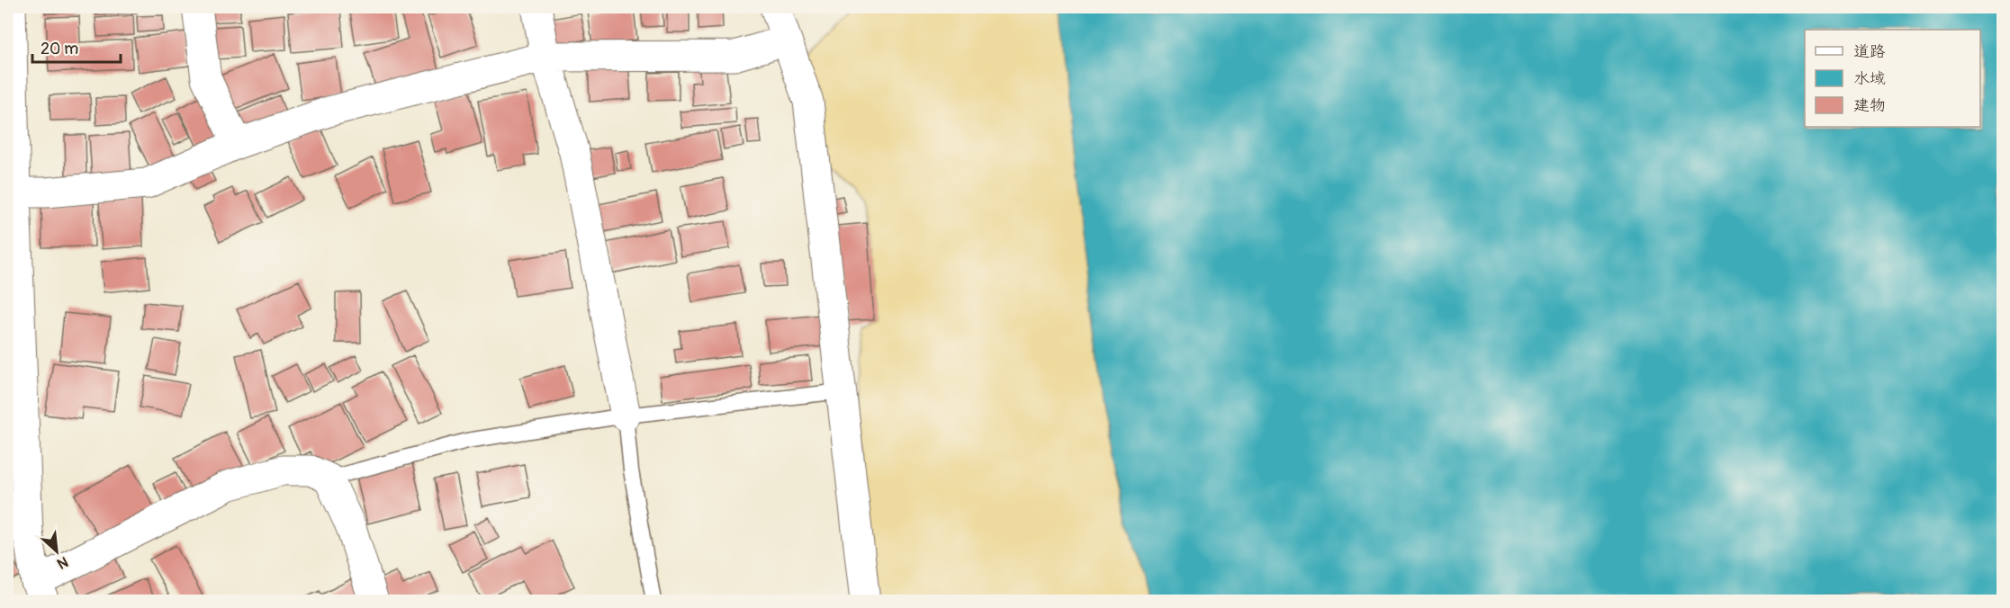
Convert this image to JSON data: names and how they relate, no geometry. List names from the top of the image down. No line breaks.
{"legend":["道路","水域","建物"],"scale_bar":"20 m","north":"bottom right"}
